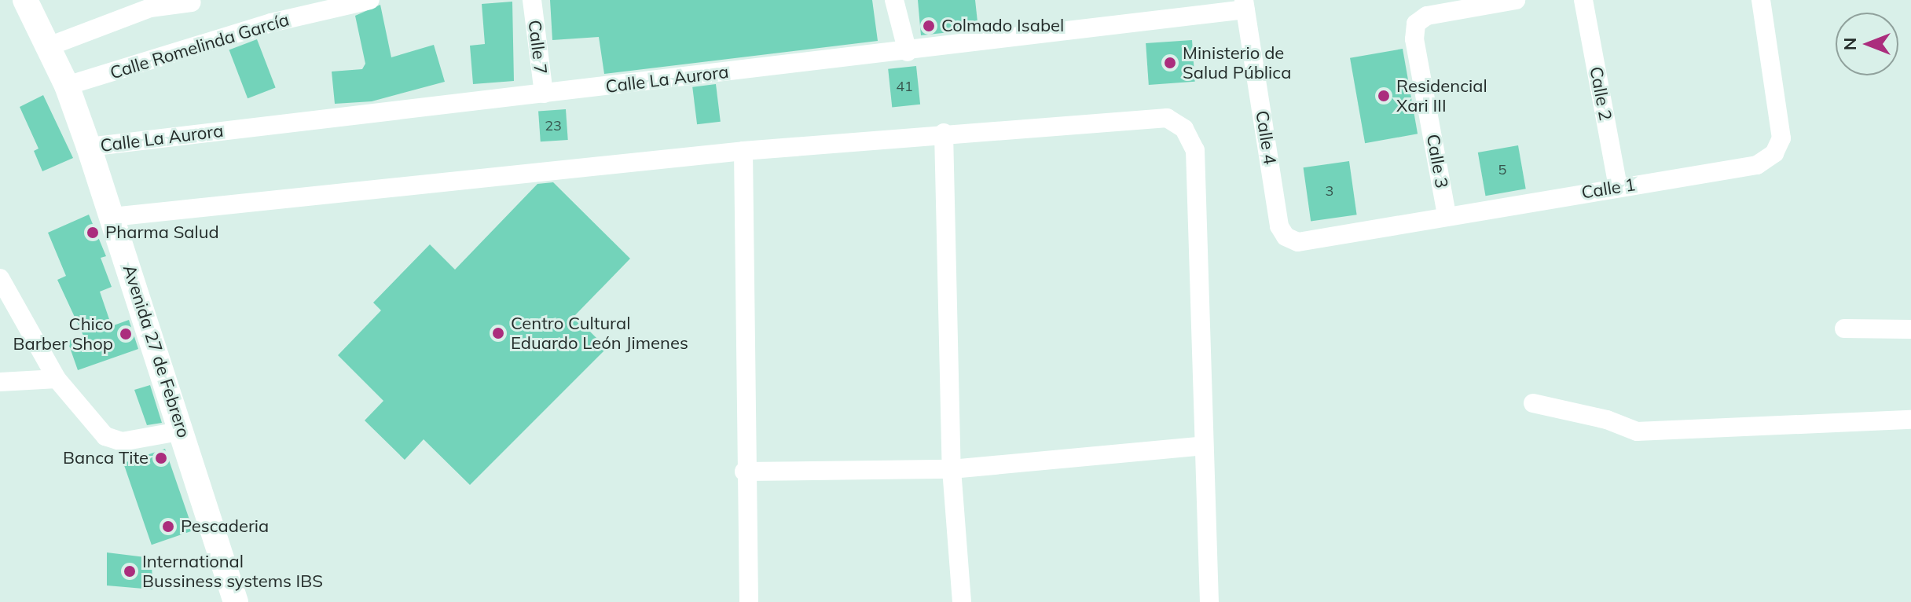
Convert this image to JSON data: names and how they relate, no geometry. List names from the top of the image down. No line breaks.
{"streets":{"main road":["Avenida 27 de Febrero"],"street":["Calle Romelinda García","Calle 7","Calle La Aurora","Calle 2","Calle 4","Calle 3","Calle 1"]},"crossings":[["Calle Romelinda García","Avenida 27 de Febrero"],["Calle 7","Calle La Aurora"],["Calle La Aurora","Calle 4"],["Calle La Aurora","Avenida 27 de Febrero"],["Calle 2","Calle 1"],["Calle 4","Calle 1"],["Calle 3","Calle 1"]],"places":["Colmado Isabel","Ministerio de Salud Pública","Residencial Xari III","Pharma Salud","Centro Cultural Eduardo León Jimenes","Chico Barber Shop","Banca Tite","Pescaderia","International Bussiness systems IBS"],"house_numbers":["41","23","5","3"],"north":"left"}
